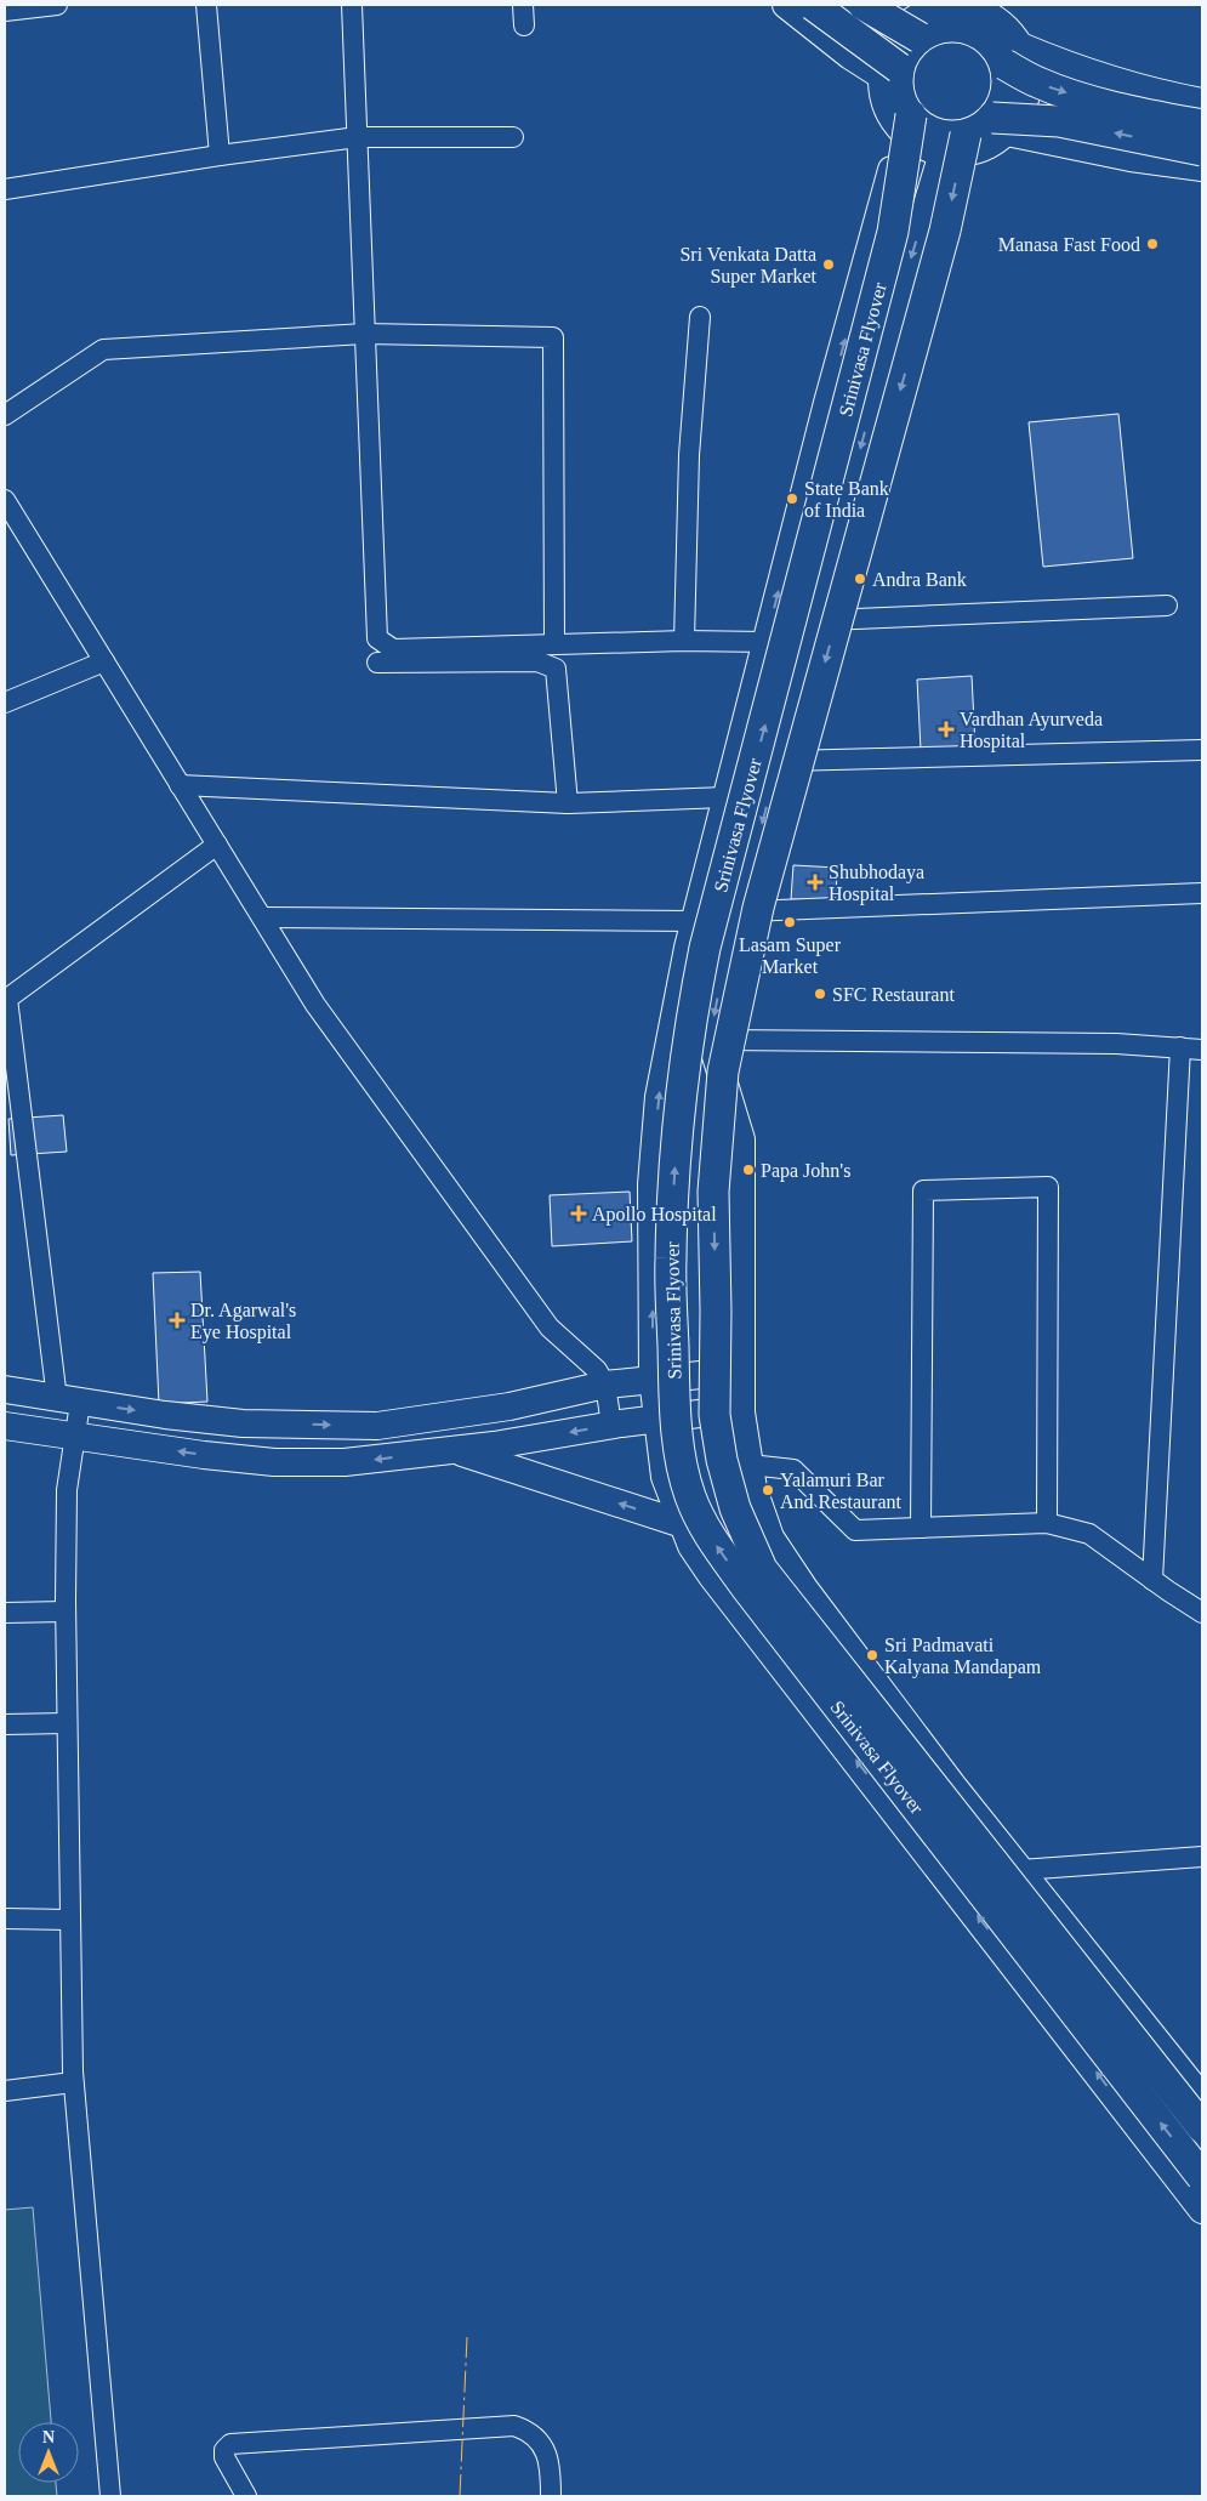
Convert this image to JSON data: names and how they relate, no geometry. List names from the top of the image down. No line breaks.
{"streets":{"main road":["Srinivasa Flyover"]},"places":{"other":["Manasa Fast Food","Sri Venkata Datta Super Market","State Bank of India","Andra Bank","Lasam Super Market","SFC Restaurant","Papa John's","Yalamuri Bar And Restaurant","Sri Padmavati Kalyana Mandapam"],"health":["Vardhan Ayurveda Hospital","Shubhodaya Hospital","Apollo Hospital","Dr. Agarwal's Eye Hospital"]},"north":"top"}
